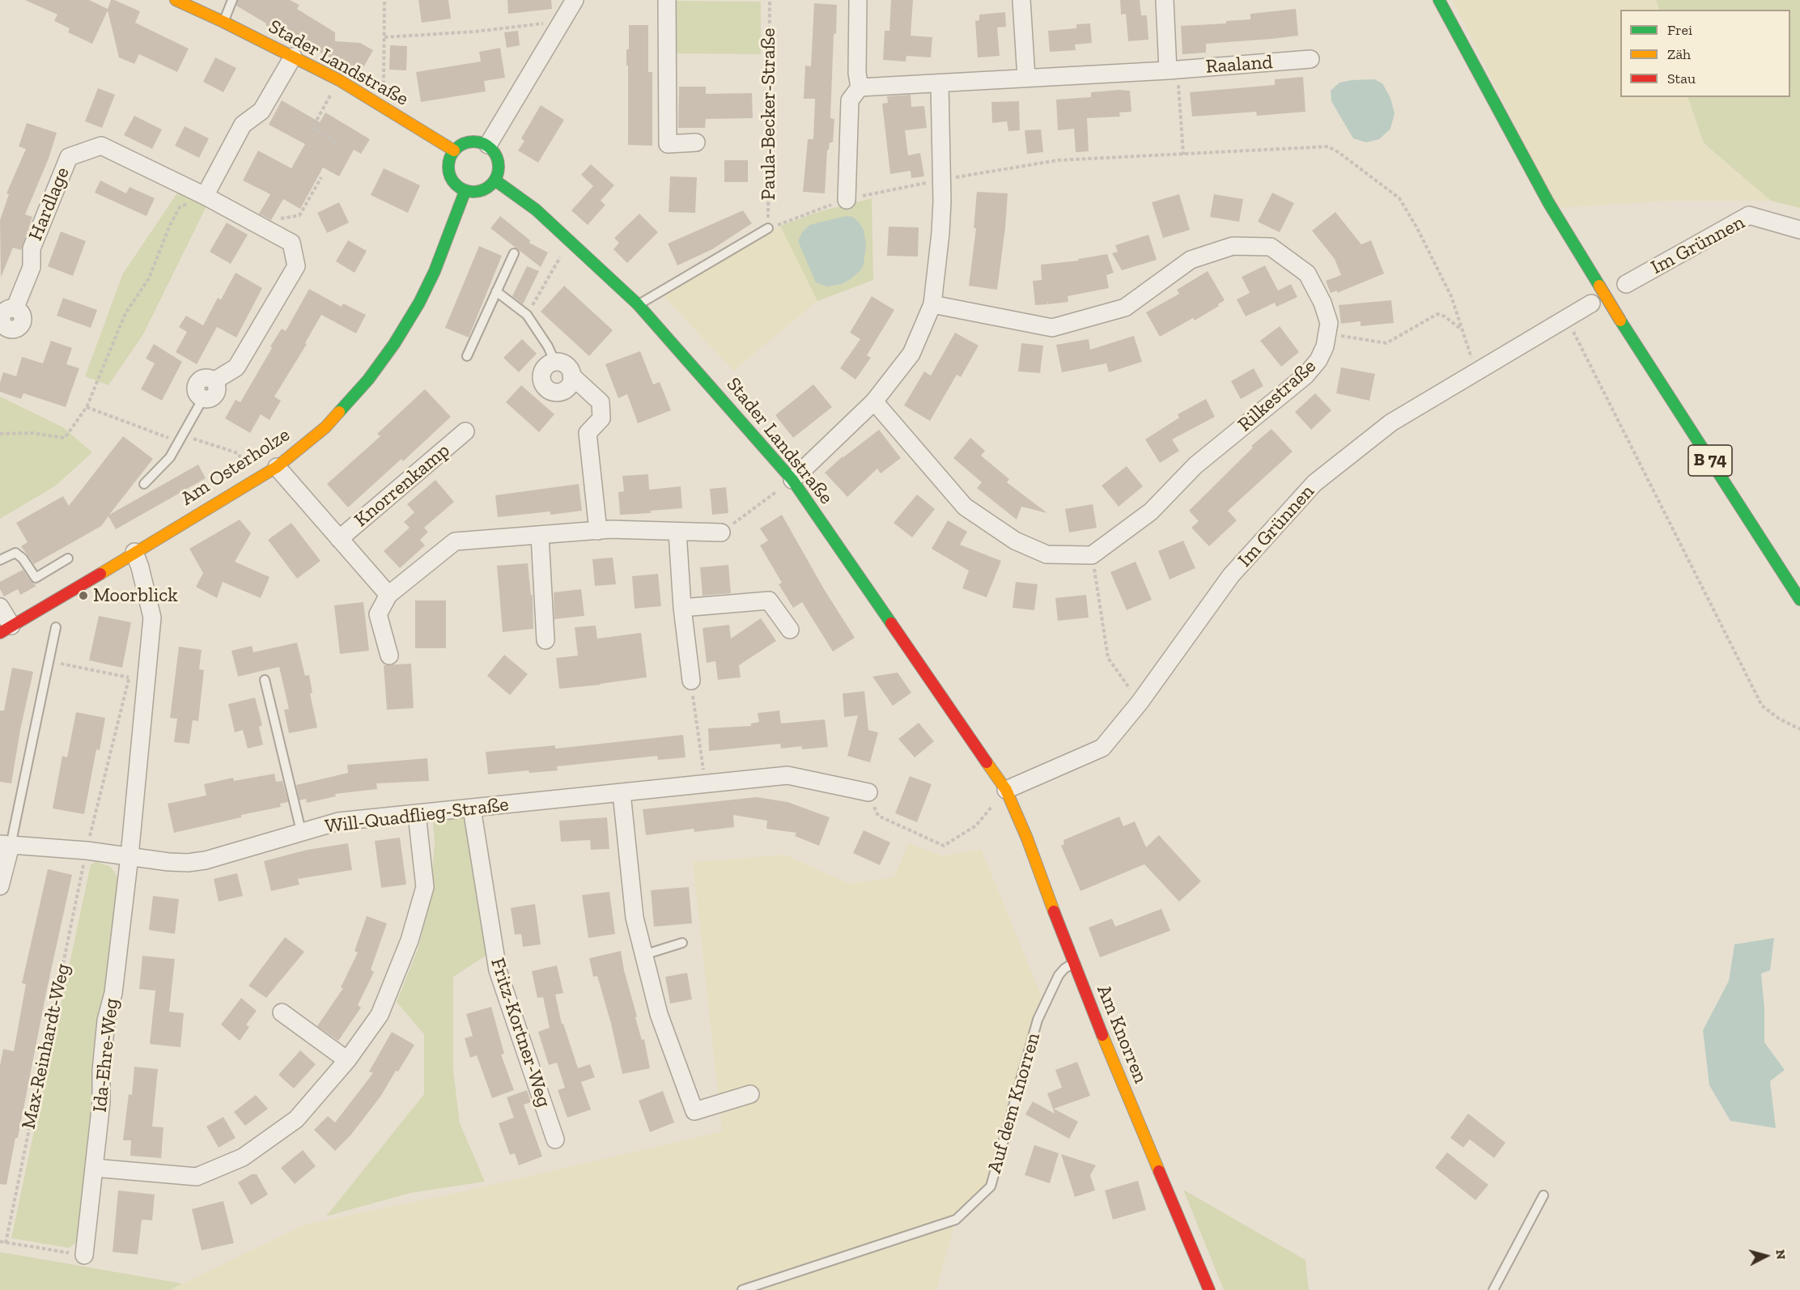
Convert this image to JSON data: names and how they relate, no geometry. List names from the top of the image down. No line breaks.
{"streets":{"street":["Stader Landstraße","Raaland","Hardlage","Im Grünnen","Rilkestraße","B 74","Am Osterholze","Knorrenkamp","Will-Quadflieg-Straße","Fritz-Kortner-Weg","Am Knorren","Ida-Ehre-Weg"],"lane":["Paula-Becker-Straße","Auf dem Knorren"],"path":["Max-Reinhardt-Weg"]},"crossings":[["Stader Landstraße","Paula-Becker-Straße"],["Stader Landstraße","Im Grünnen"],["Stader Landstraße","Am Osterholze"],["Stader Landstraße","Am Knorren"],["Paula-Becker-Straße","Im Grünnen"],["Im Grünnen","Am Knorren"],["Am Osterholze","Knorrenkamp"],["Will-Quadflieg-Straße","Fritz-Kortner-Weg"],["Will-Quadflieg-Straße","Ida-Ehre-Weg"],["Am Knorren","Auf dem Knorren"]],"places":["Moorblick"],"legend":["Frei","Zäh","Stau"],"north":"right"}
